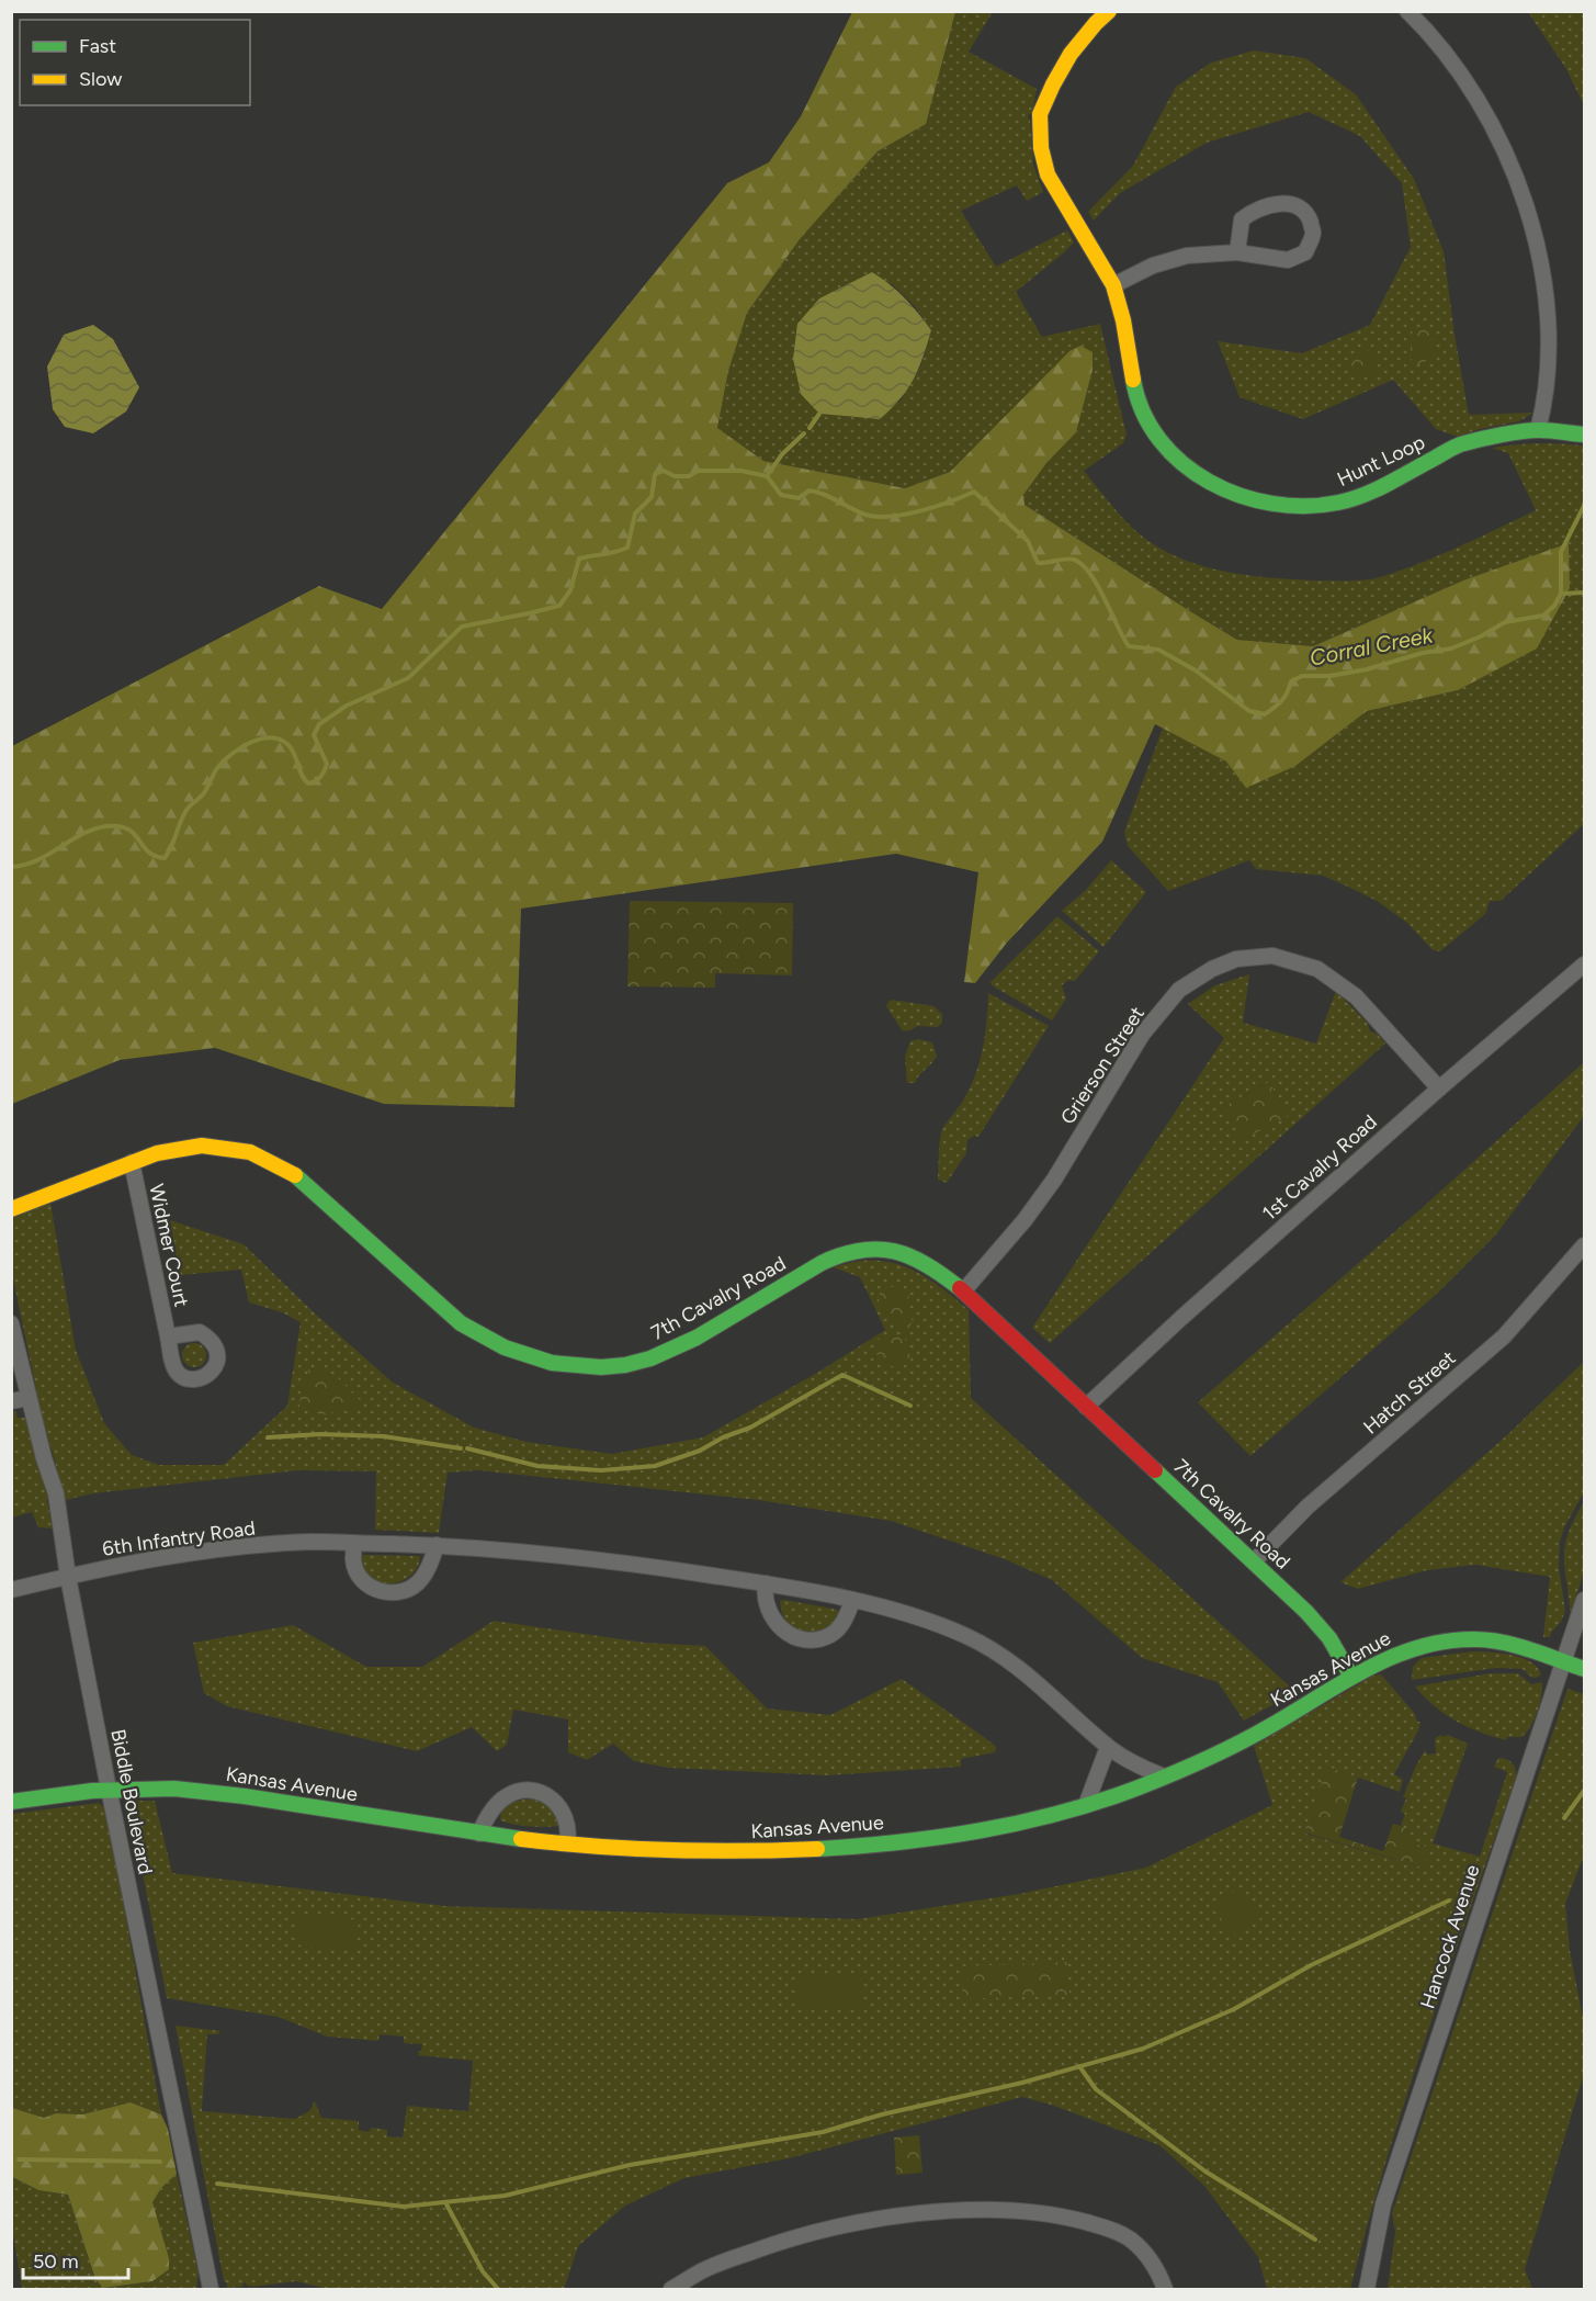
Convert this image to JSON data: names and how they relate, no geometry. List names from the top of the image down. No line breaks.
{"streets":{"street":["Hunt Loop","Grierson Street","1st Cavalry Road","Widmer Court","7th Cavalry Road","Hatch Street","6th Infantry Road","Kansas Avenue","Biddle Boulevard","Hancock Avenue"]},"crossings":[["Grierson Street","1st Cavalry Road"],["Grierson Street","7th Cavalry Road"],["1st Cavalry Road","7th Cavalry Road"],["Widmer Court","7th Cavalry Road"],["7th Cavalry Road","Hatch Street"],["7th Cavalry Road","Kansas Avenue"],["6th Infantry Road","Kansas Avenue"],["6th Infantry Road","Biddle Boulevard"],["Kansas Avenue","Biddle Boulevard"],["Kansas Avenue","Hancock Avenue"]],"water":["Corral Creek"],"legend":["Fast","Slow"],"scale_bar":"50 m"}
